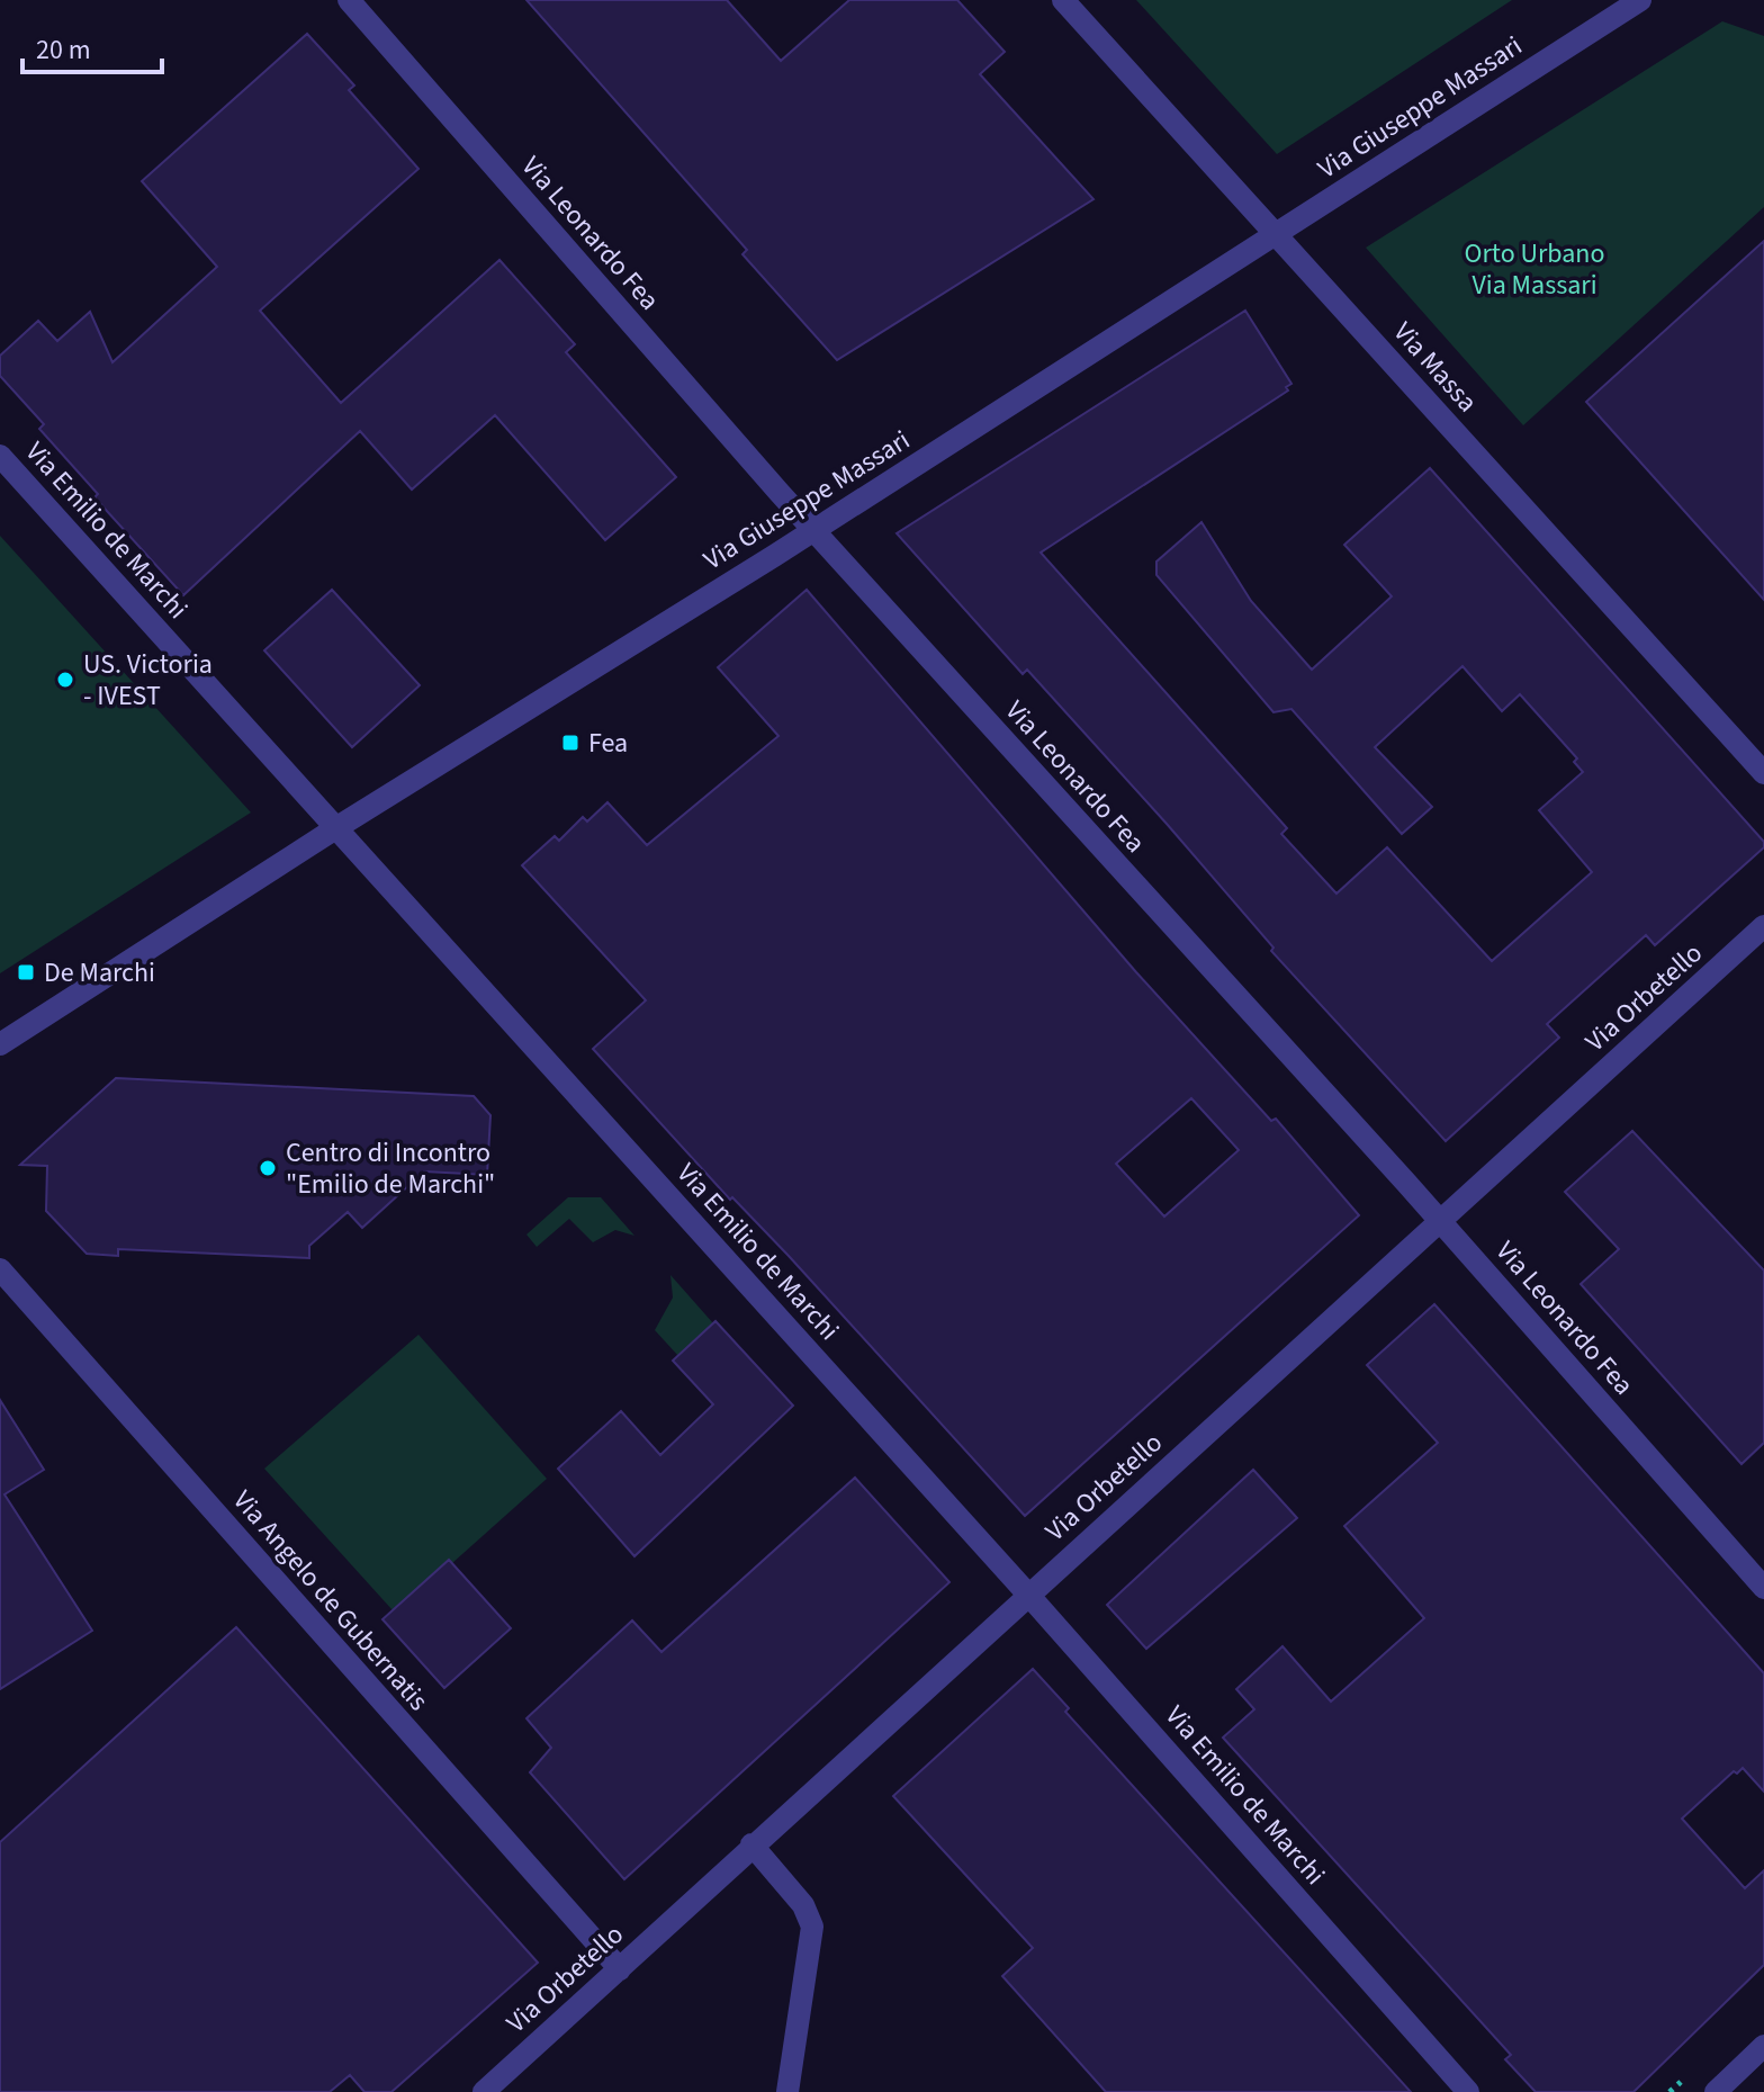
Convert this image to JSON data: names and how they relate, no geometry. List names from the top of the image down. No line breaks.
{"streets":{"street":["Via Giuseppe Massari","Via Leonardo Fea","Via Massa","Via Emilio de Marchi","Via Orbetello","Via Angelo de Gubernatis"]},"crossings":[["Via Giuseppe Massari","Via Leonardo Fea"],["Via Giuseppe Massari","Via Massa"],["Via Giuseppe Massari","Via Emilio de Marchi"],["Via Leonardo Fea","Via Orbetello"],["Via Emilio de Marchi","Via Orbetello"],["Via Orbetello","Via Angelo de Gubernatis"]],"parks":["Orto Urbano Via Massari"],"places":{"other":["US. Victoria - IVEST","Centro di Incontro \"Emilio de Marchi\""],"transit":["Fea","De Marchi"]},"scale_bar":"20 m"}
